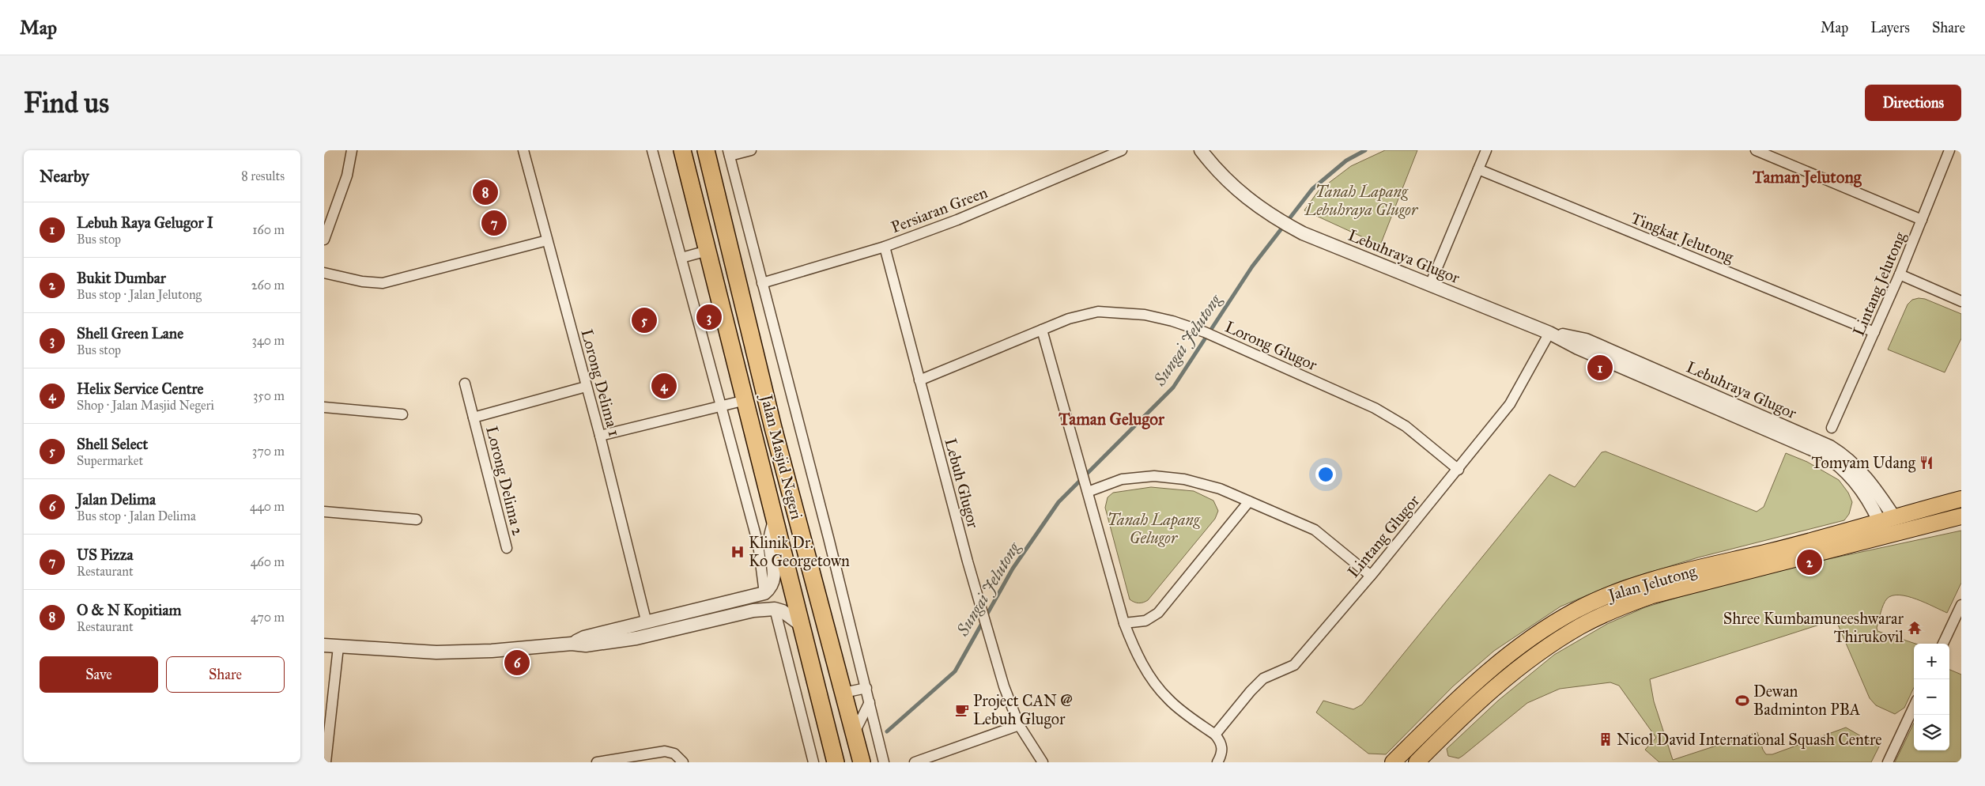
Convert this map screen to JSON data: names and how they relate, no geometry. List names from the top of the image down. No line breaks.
{"streets":{"highway":["Jalan Masjid Negeri"],"main road":["Jalan Jelutong"],"street":["Persiaran Green","Tingkat Jelutong","Lebuhraya Glugor","Lintang Jelutong","Lorong Glugor","Lorong Delima 1","Lorong Delima 2","Lebuh Glugor","Lintang Glugor"]},"crossings":[["Persiaran Green","Lebuh Glugor"],["Tingkat Jelutong","Lintang Jelutong"],["Lebuhraya Glugor","Lintang Glugor"],["Lebuhraya Glugor","Jalan Jelutong"],["Lorong Glugor","Lebuh Glugor"],["Lorong Glugor","Lintang Glugor"],["Lorong Delima 1","Lorong Delima 2"]],"districts":["Taman Jelutong","Taman Gelugor"],"water":["Sungai Jelutong"],"parks":["Tanah Lapang Lebuhraya Glugor","Tanah Lapang Gelugor"],"places":{"restaurant":["Tomyam Udang"],"hospital":["Klinik Dr. Ko Georgetown"],"temple":["Shree Kumbamuneeshwarar Thirukovil"],"sports":["Dewan Badminton PBA"],"cafe":["Project CAN @ Lebuh Glugor"],"building":["Nicol David International Squash Centre"]},"page":{"header":"Map","nav":["Map","Layers","Share"],"buttons":["Directions",["Save","Share"]],"title":"Find us","heading":["Nearby","8 results"],"pins":["8","7","3","5","1","4","2","6"],"list":[{"mark":"1","name":"Lebuh Raya Gelugor I","note":"Bus stop","value":"160 m"},{"mark":"2","name":"Bukit Dumbar","note":"Bus stop · Jalan Jelutong","value":"260 m"},{"mark":"3","name":"Shell Green Lane","note":"Bus stop","value":"340 m"},{"mark":"4","name":"Helix Service Centre","note":"Shop · Jalan Masjid Negeri","value":"350 m"},{"mark":"5","name":"Shell Select","note":"Supermarket","value":"370 m"},{"mark":"6","name":"Jalan Delima","note":"Bus stop · Jalan Delima","value":"440 m"},{"mark":"7","name":"US Pizza","note":"Restaurant","value":"460 m"},{"mark":"8","name":"O & N Kopitiam","note":"Restaurant","value":"470 m"}],"map_buttons":["+","−"]}}
